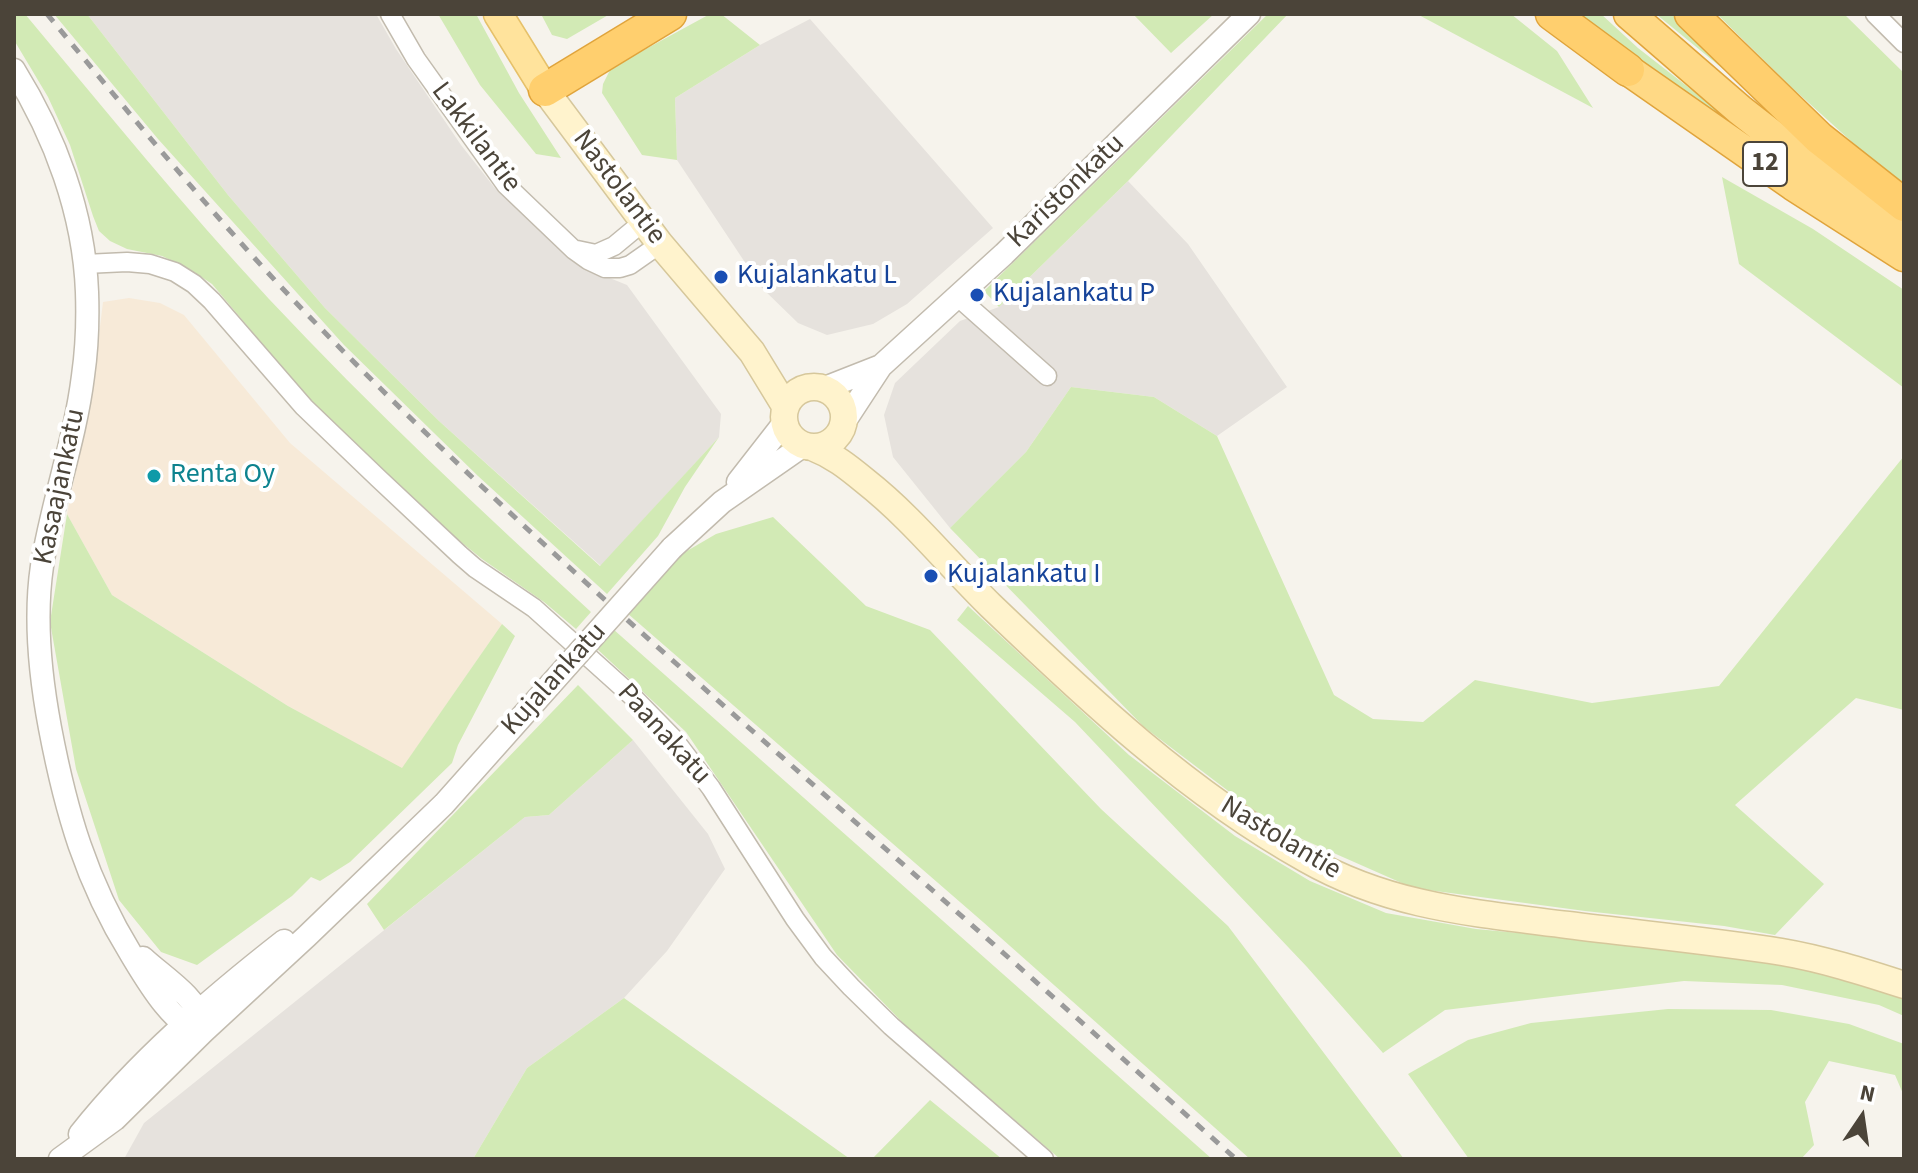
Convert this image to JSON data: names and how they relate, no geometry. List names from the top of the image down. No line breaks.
{"streets":{"highway":["12"],"main road":["Nastolantie"],"street":["Lakkilantie","Karistonkatu","Kasaajankatu","Kujalankatu","Paanakatu"]},"crossings":[["Lakkilantie","Nastolantie"],["Nastolantie","Karistonkatu"],["Nastolantie","Kujalankatu"],["Karistonkatu","Kujalankatu"],["Kasaajankatu","Kujalankatu"],["Kasaajankatu","Paanakatu"]],"places":["Kujalankatu L","Kujalankatu P","Renta Oy","Kujalankatu I"],"north":"top"}
